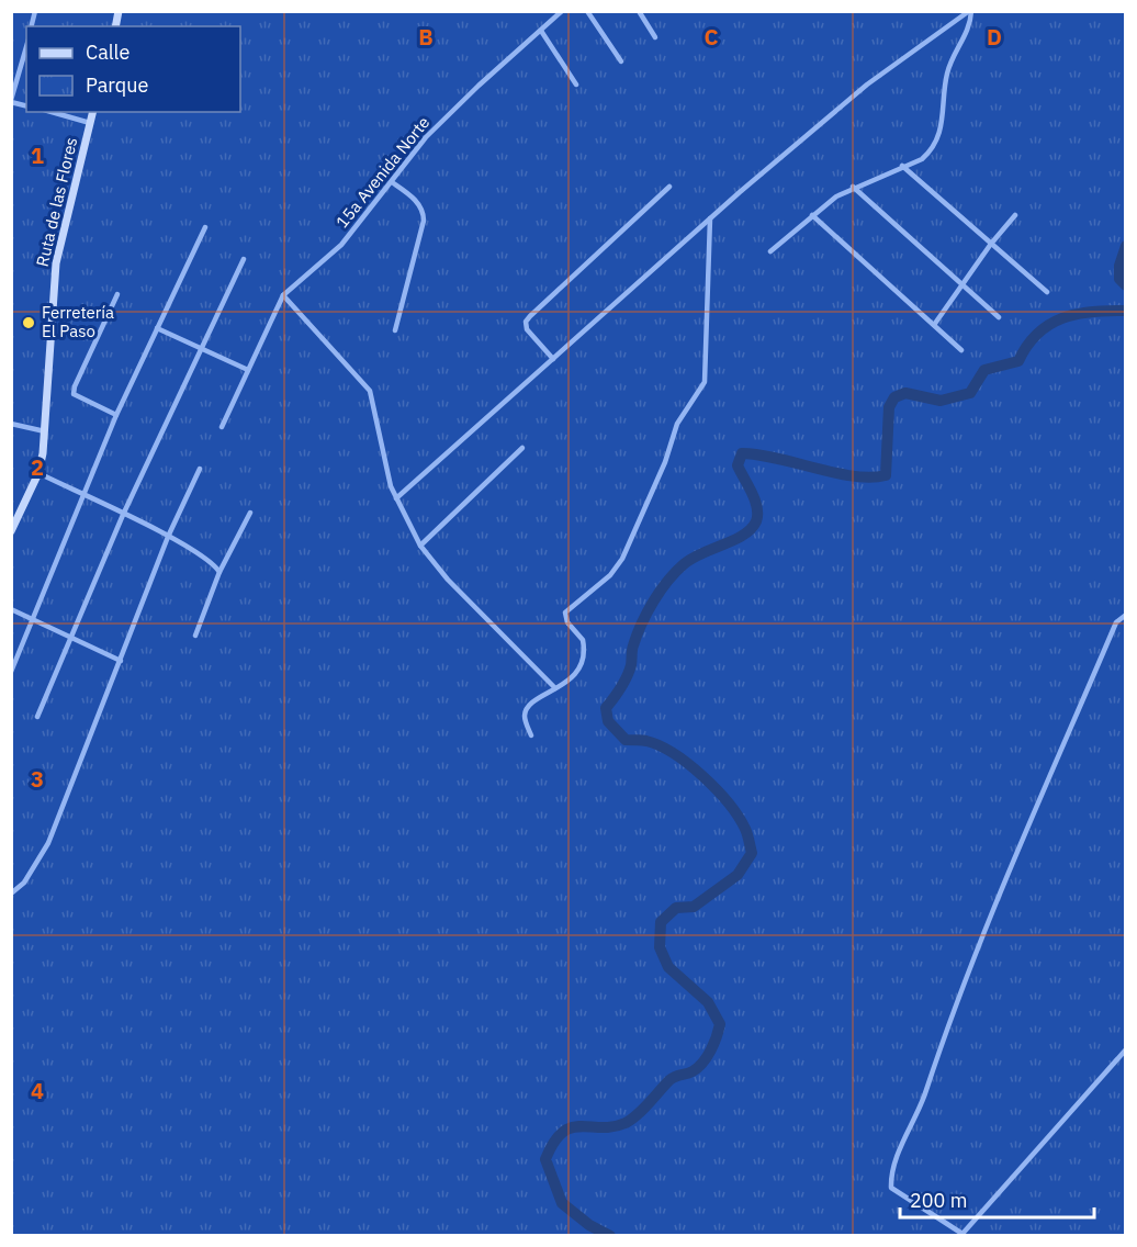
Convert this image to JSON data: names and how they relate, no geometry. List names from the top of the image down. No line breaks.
{"streets":{"main road":["Ruta de las Flores"],"street":["15a Avenida Norte"]},"places":["Ferretería El Paso"],"legend":["Calle","Parque"],"scale_bar":"200 m","grid":{"columns":["B","C","D"],"rows":["1","2","3","4"]}}
